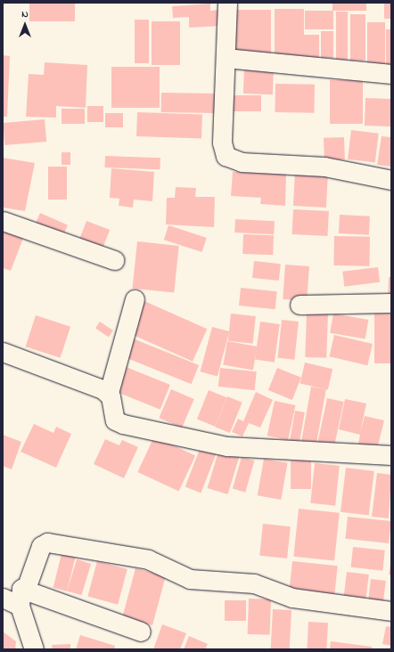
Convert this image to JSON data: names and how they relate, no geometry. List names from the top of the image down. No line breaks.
{"north":"top"}
